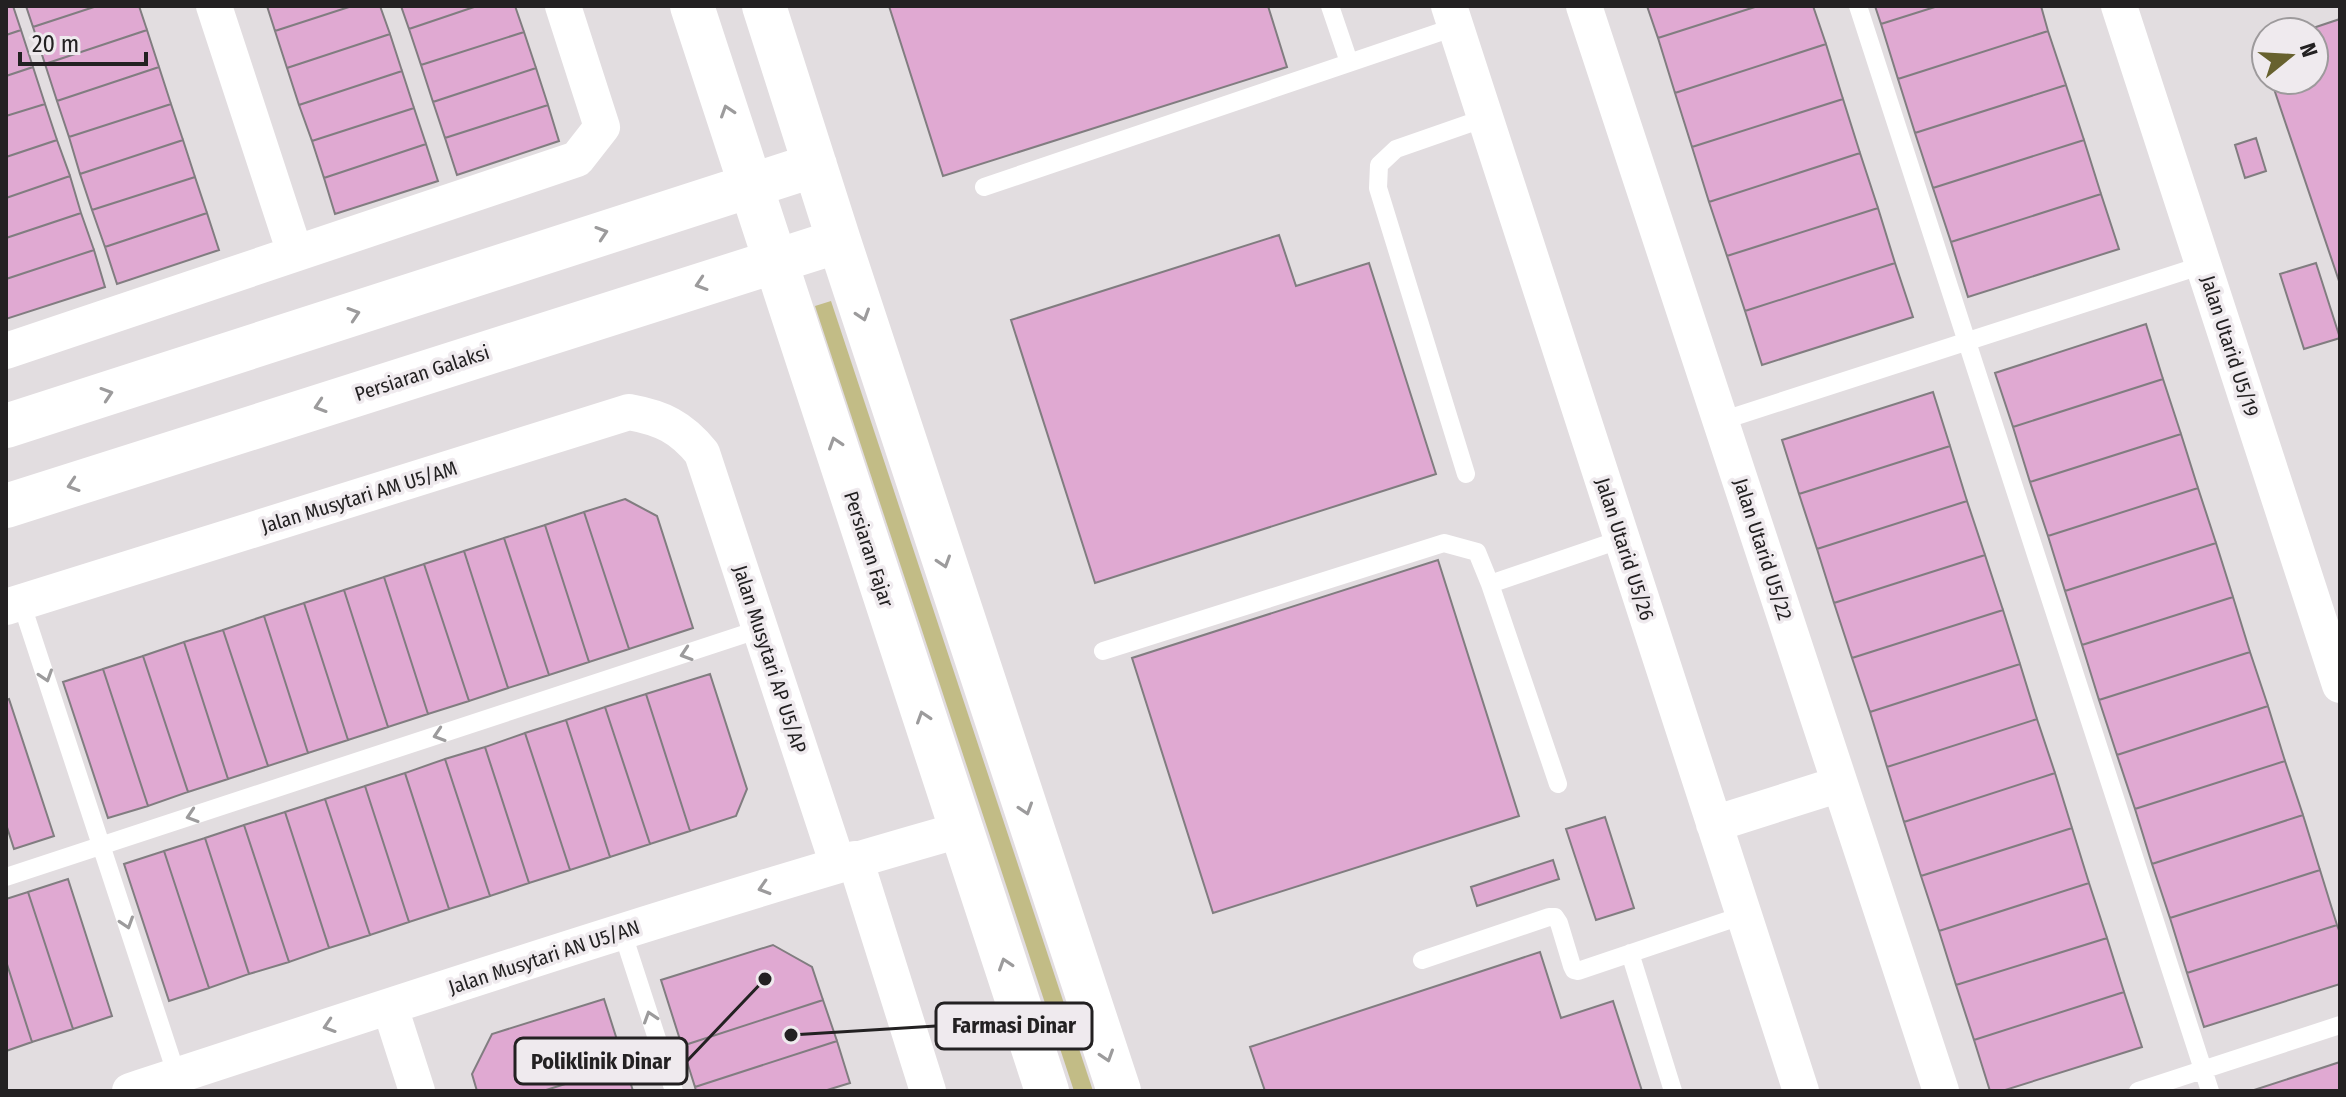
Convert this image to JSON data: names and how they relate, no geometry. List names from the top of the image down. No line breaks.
{"streets":{"main road":["Persiaran Galaksi","Persiaran Fajar"],"street":["Jalan Utarid U5/19","Jalan Musytari AM U5/AM","Jalan Utarid U5/26","Jalan Utarid U5/22","Jalan Musytari AP U5/AP","Jalan Musytari AN U5/AN"]},"crossings":[["Persiaran Galaksi","Persiaran Fajar"],["Jalan Musytari AM U5/AM","Jalan Musytari AP U5/AP"],["Persiaran Fajar","Jalan Musytari AN U5/AN"],["Jalan Musytari AP U5/AP","Jalan Musytari AN U5/AN"]],"one_way":["Jalan Musytari AN U5/AN"],"places":["Poliklinik Dinar","Farmasi Dinar"],"scale_bar":"20 m","north":"right"}
